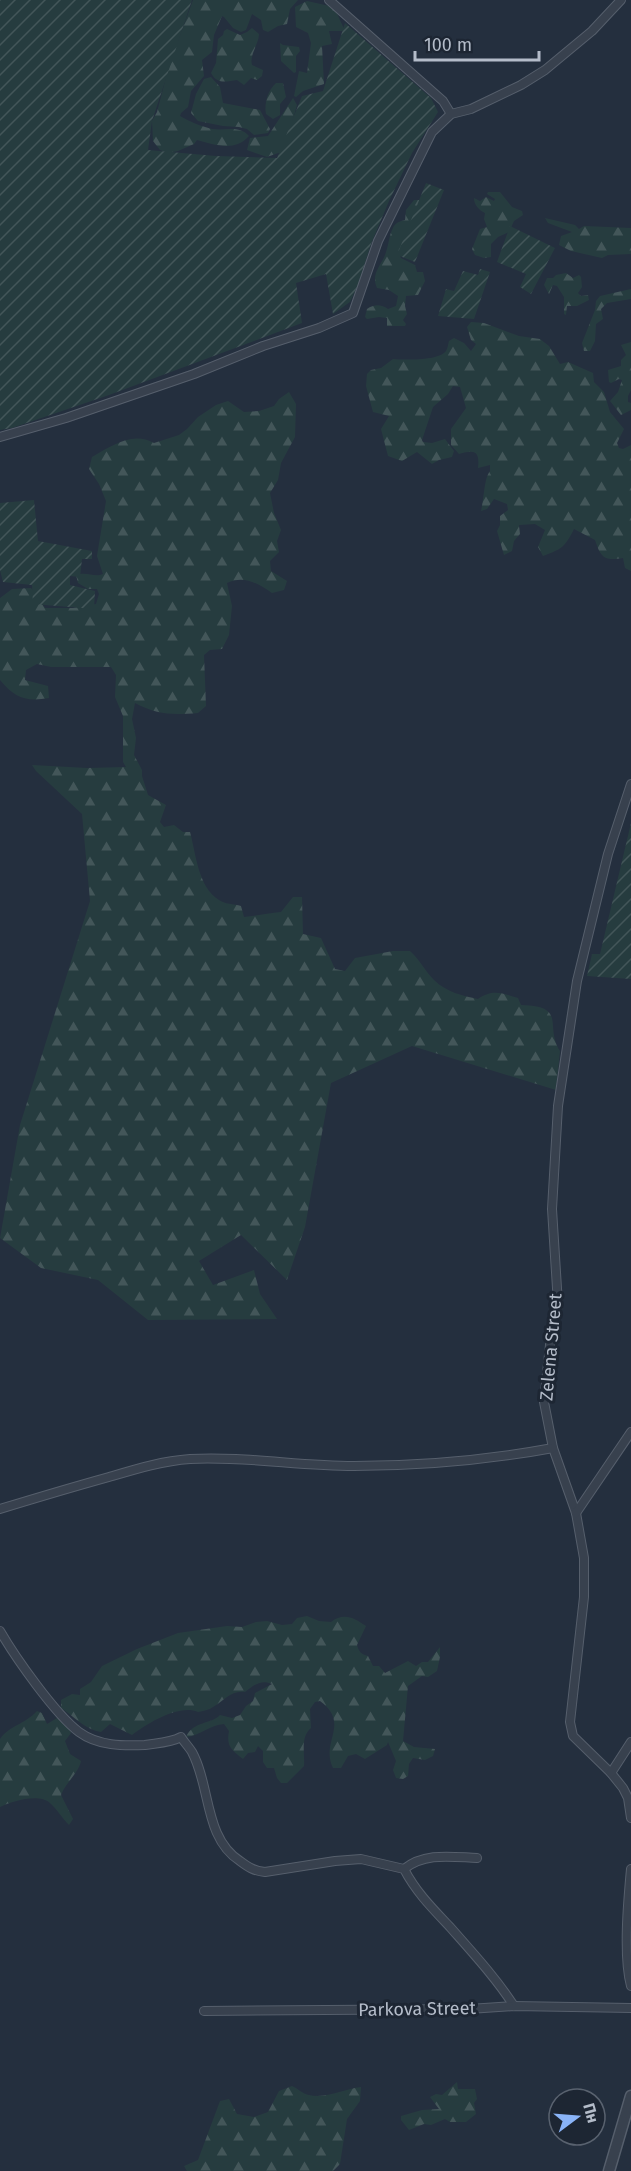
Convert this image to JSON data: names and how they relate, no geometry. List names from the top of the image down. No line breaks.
{"streets":{"street":["Zelena Street","Parkova Street"]},"scale_bar":"100 m","north":"right"}
